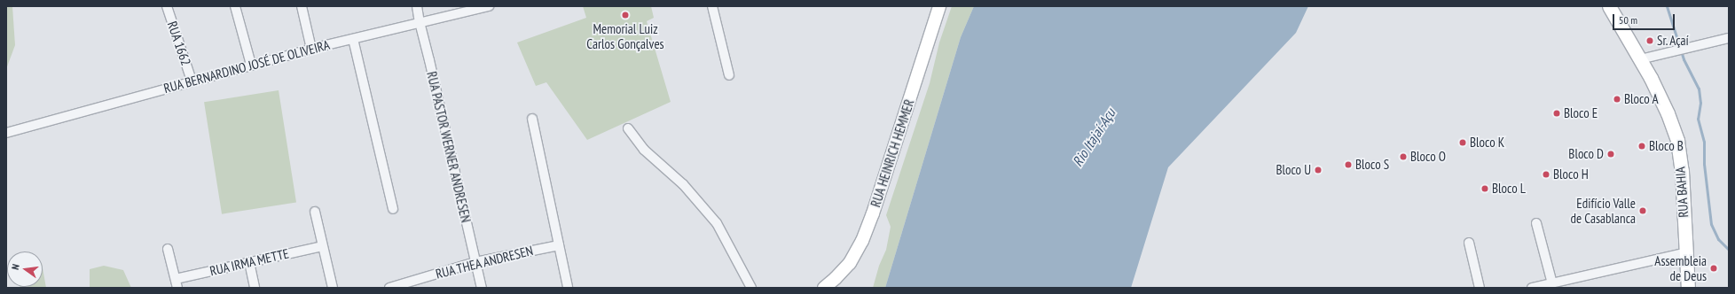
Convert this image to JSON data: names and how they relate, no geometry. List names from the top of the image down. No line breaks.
{"streets":{"main road":["RUA BAHIA"],"street":["RUA 1662","RUA BERNARDINO JOSÉ DE OLIVEIRA","RUA PASTOR WERNER ANDRESEN","RUA HEINRICH HEMMER","RUA IRMA METTE","RUA THEA ANDRESEN"]},"crossings":[["RUA 1662","RUA BERNARDINO JOSÉ DE OLIVEIRA"],["RUA BERNARDINO JOSÉ DE OLIVEIRA","RUA PASTOR WERNER ANDRESEN"],["RUA PASTOR WERNER ANDRESEN","RUA THEA ANDRESEN"]],"water":["Rio Itajaí-Açu"],"places":["Memorial Luiz Carlos Gonçalves","Sr. Açaí","Bloco A","Bloco E","Bloco K","Bloco B","Bloco D","Bloco O","Bloco S","Bloco U","Bloco H","Bloco L","Edifício Valle de Casablanca","Assembleia de Deus"],"scale_bar":"50 m","north":"left"}
